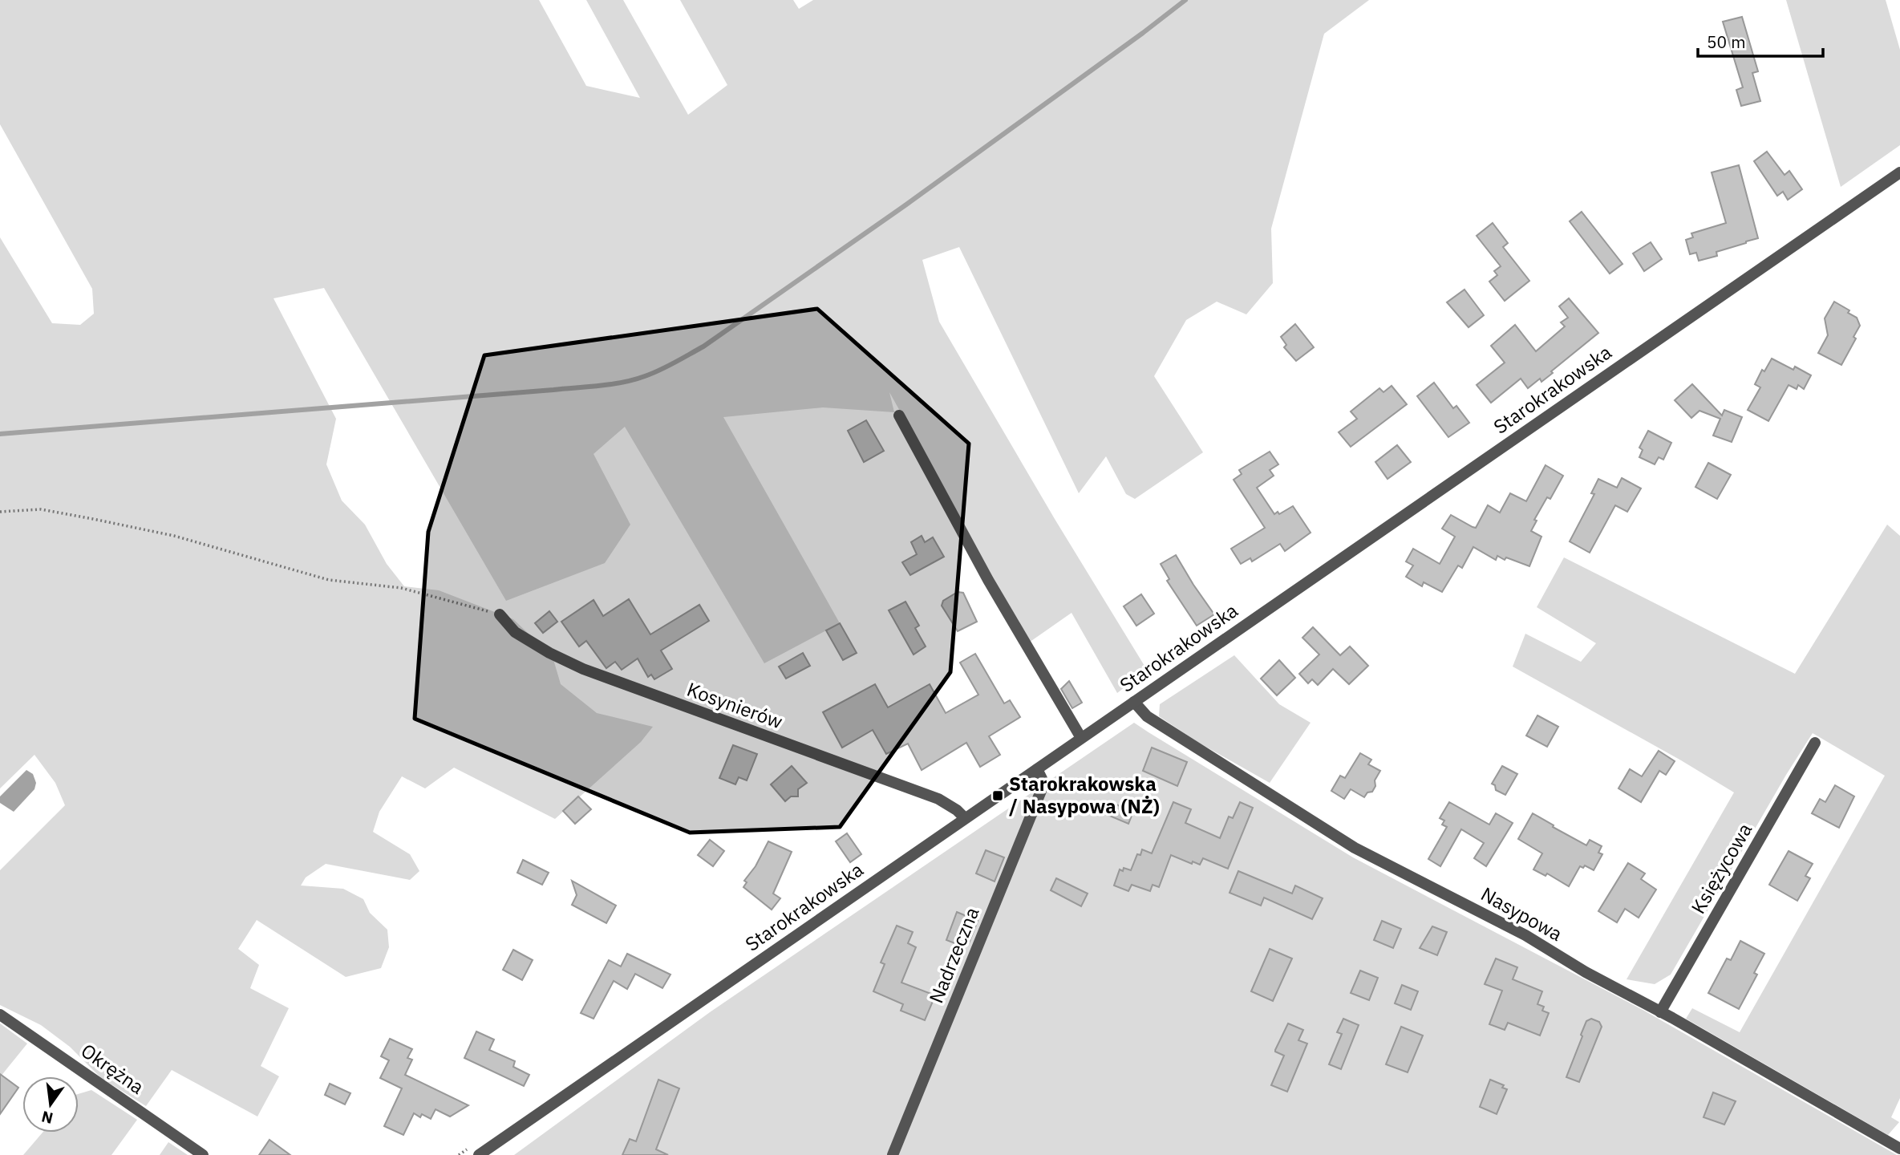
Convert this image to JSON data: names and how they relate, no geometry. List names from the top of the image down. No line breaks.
{"streets":{"street":["Starokrakowska","Kosynierów","Księżycowa","Nasypowa","Nadrzeczna","Okrężna"]},"crossings":[["Starokrakowska","Kosynierów"],["Starokrakowska","Nasypowa"],["Starokrakowska","Nadrzeczna"],["Księżycowa","Nasypowa"]],"places":{"transit":["Starokrakowska / Nasypowa (NŻ)"]},"scale_bar":"50 m","north":"bottom"}
